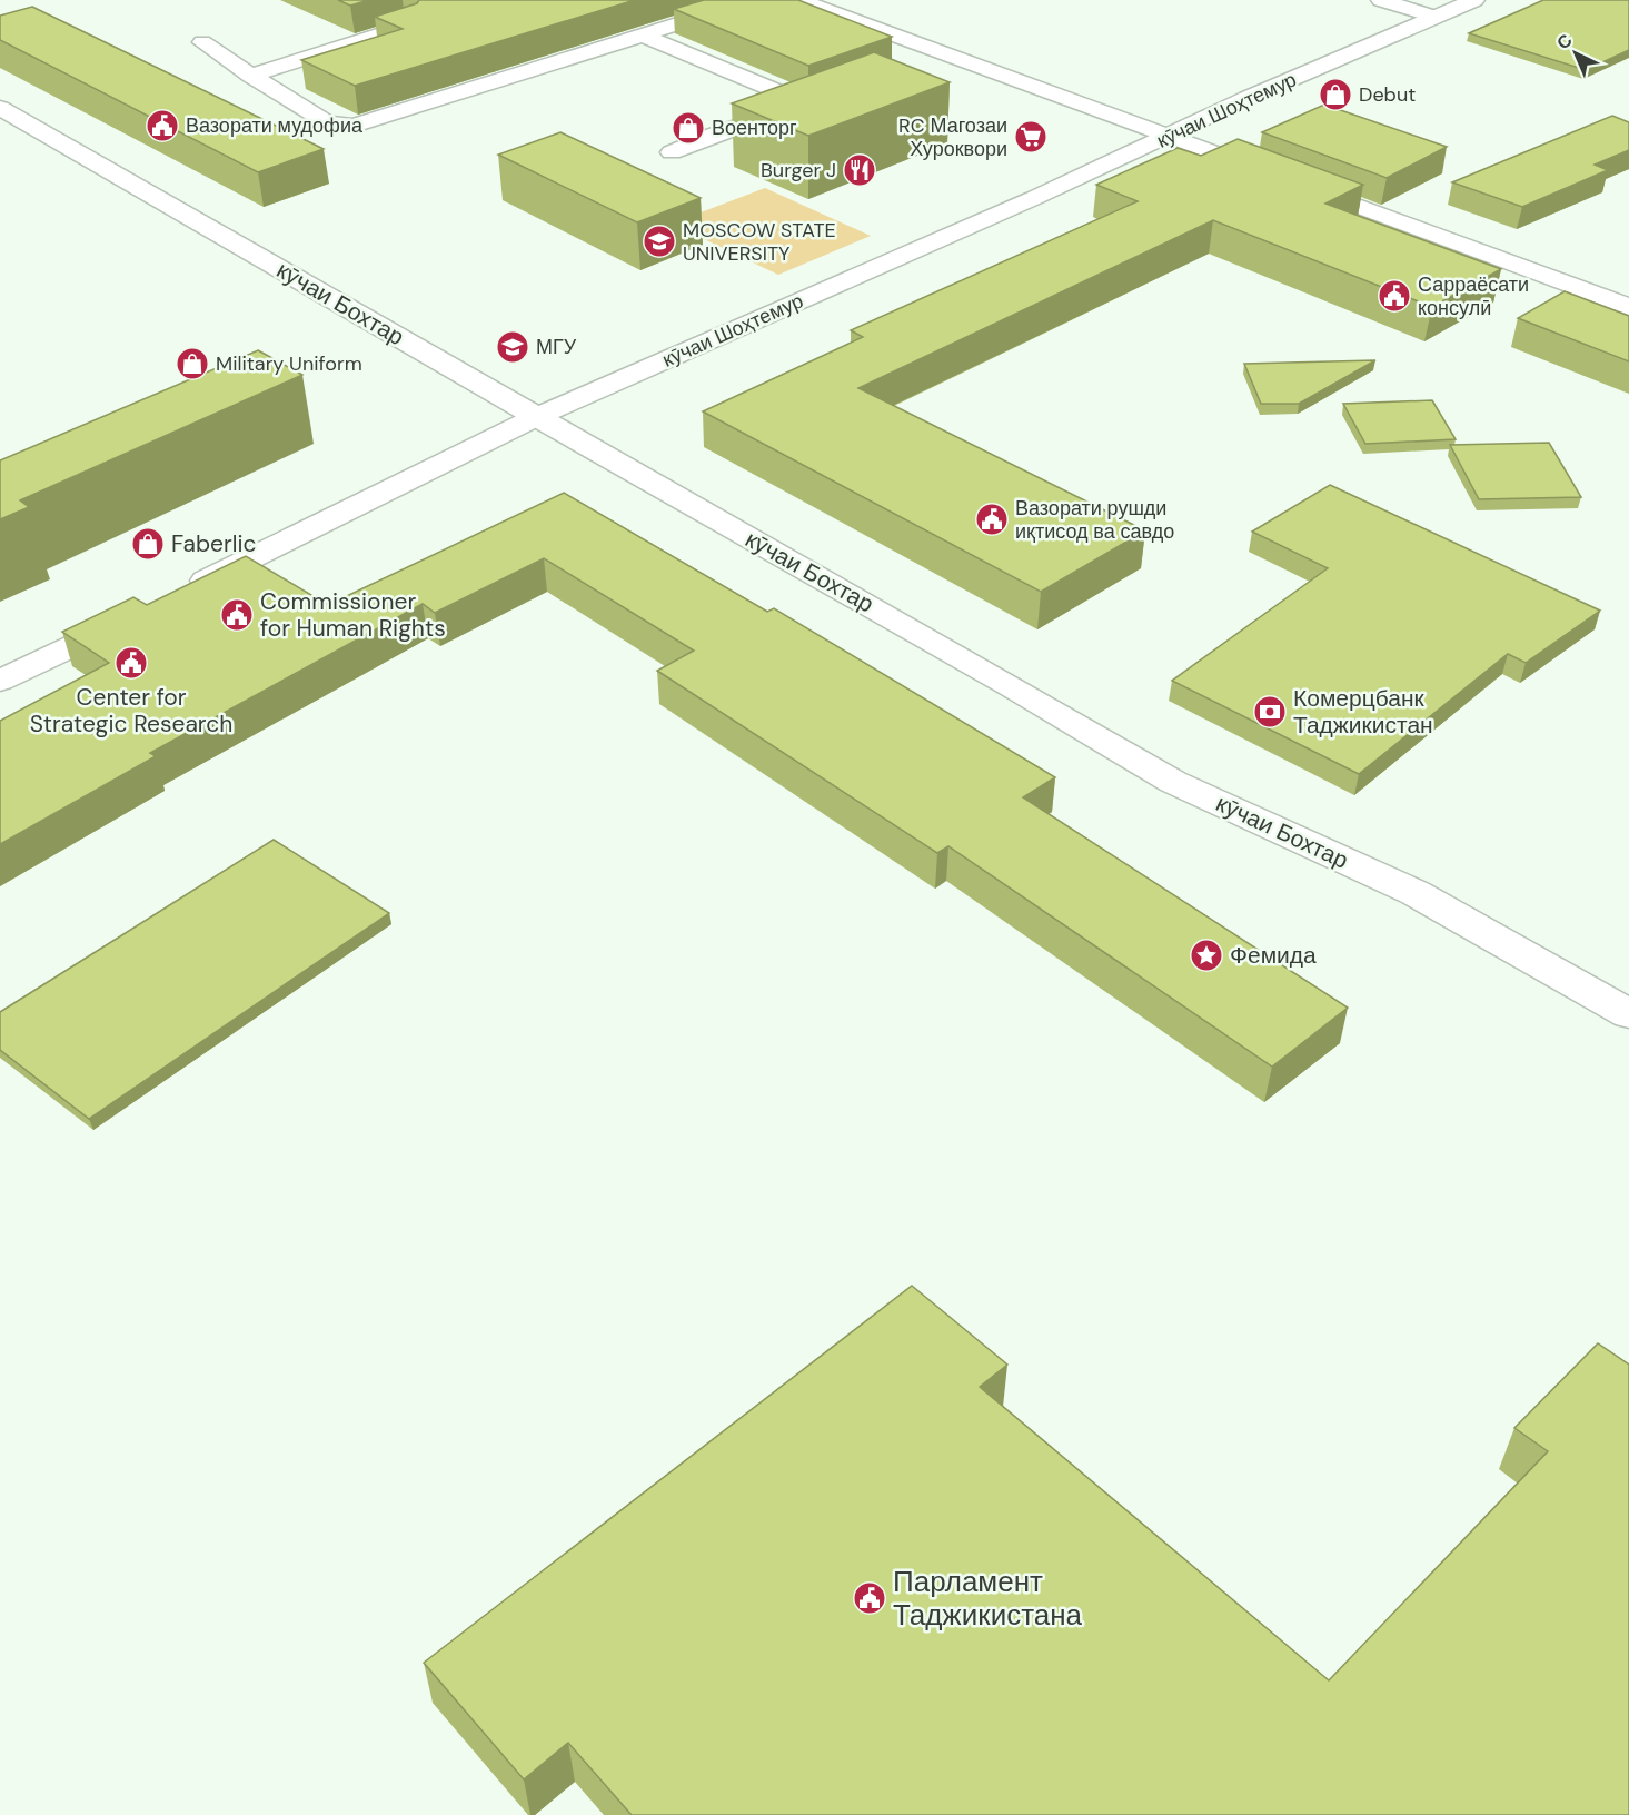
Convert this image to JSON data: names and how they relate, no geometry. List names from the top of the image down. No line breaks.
{"streets":{"street":["кӯчаи Шоҳтемур","кӯчаи Бохтар"]},"crossings":[["кӯчаи Шоҳтемур","кӯчаи Бохтар"]],"places":{"shop":["Debut","Военторг","Military Uniform","Faberlic"],"public building":["Вазорати мудофиа","Сарраёсати консулӣ","Вазорати рушди иқтисод ва савдо","Commissioner for Human Rights","Center for Strategic Research","Парламент Таджикистана"],"supermarket":["RC Магозаи Хуроквори"],"restaurant":["Burger J"],"school or university":["MOSCOW STATE UNIVERSITY","МГУ"],"bank":["Комерцбанк Таджикистан"],"place":["Фемида"]},"north":"top left"}
